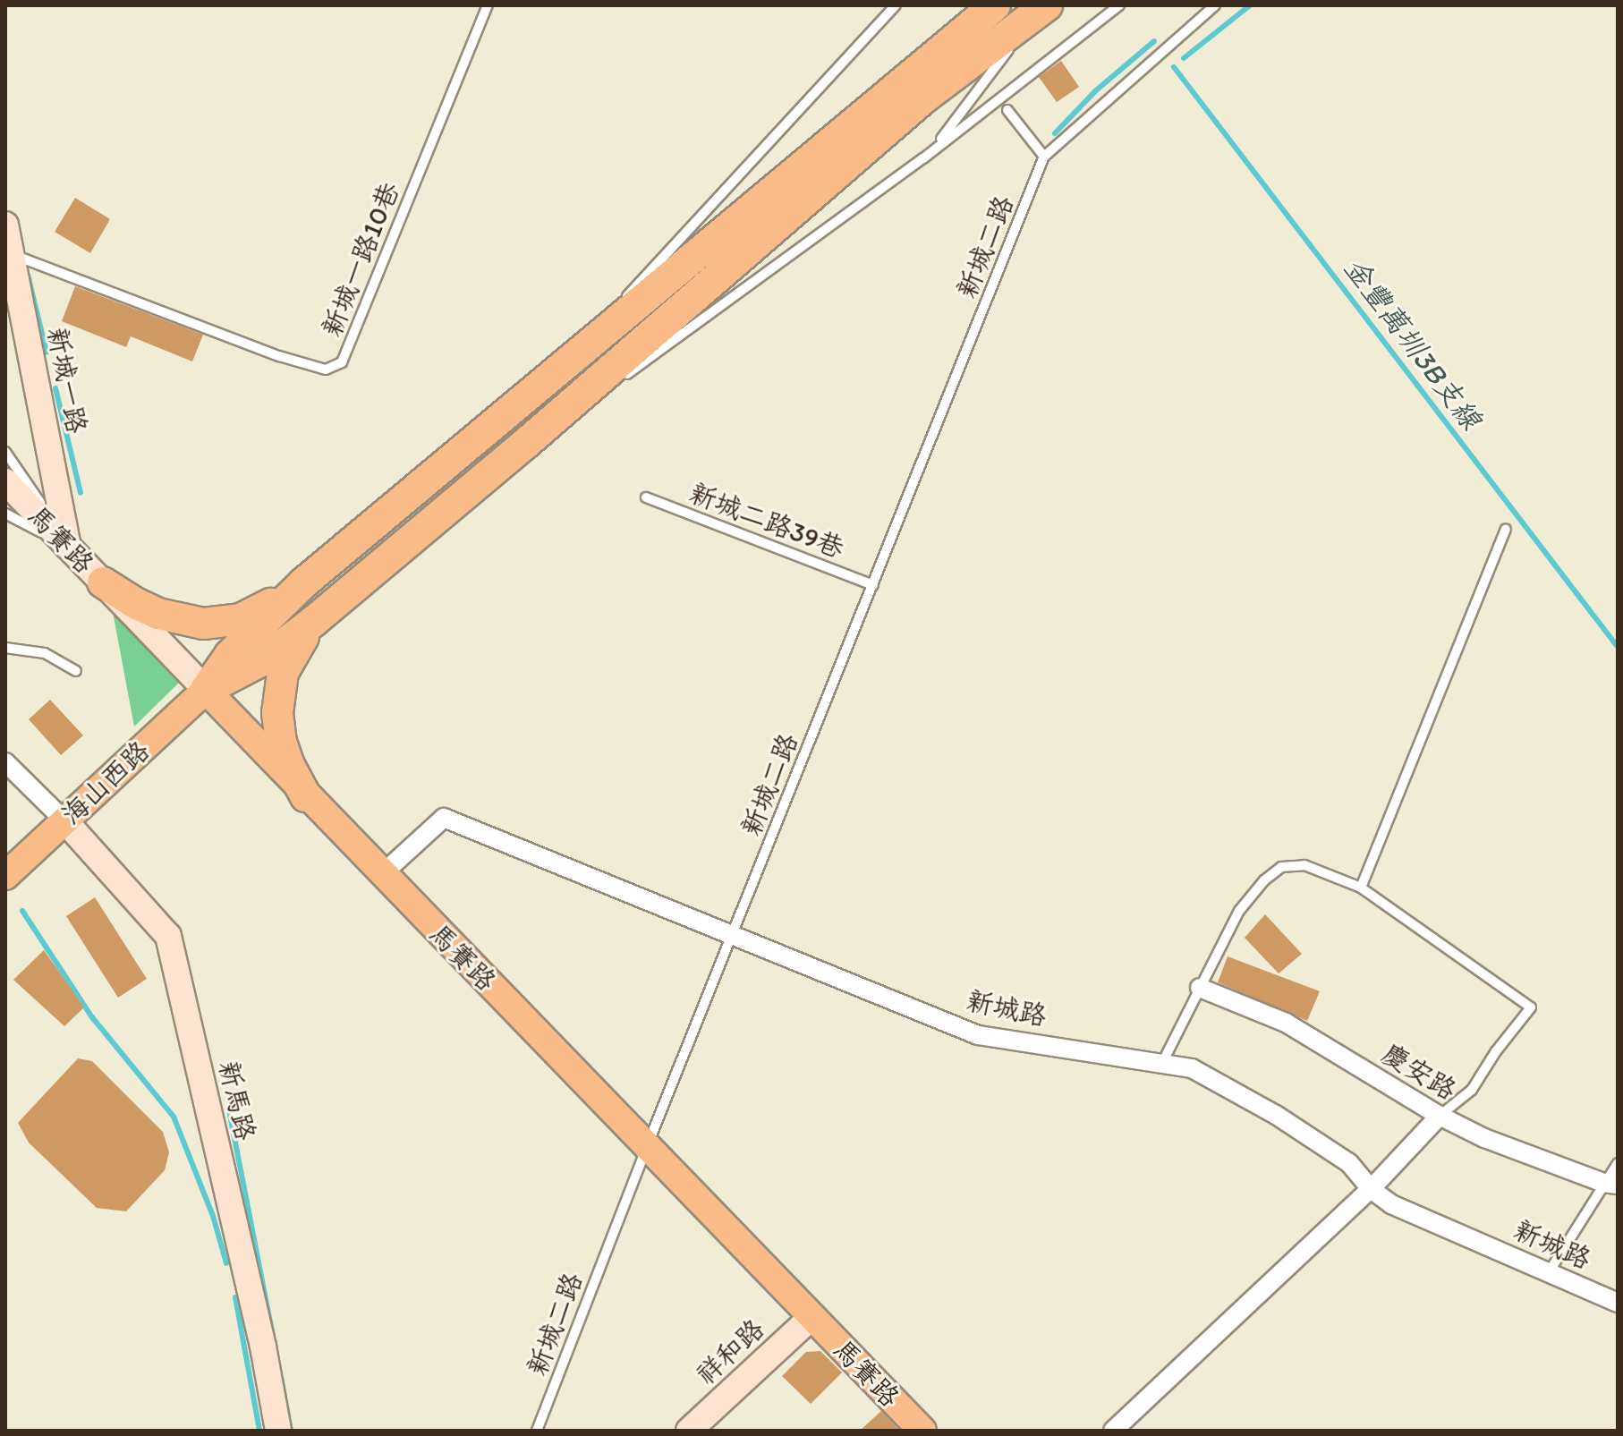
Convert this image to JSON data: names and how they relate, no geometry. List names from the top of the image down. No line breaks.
{"streets":{"main road":["馬賽路","海山西路"],"street":["新城一路","新城路","慶安路","新馬路","祥和路"],"lane":["新城二路","新城一路10巷","新城二路39巷"]},"crossings":[["新城二路","新城二路39巷"],["新城二路","馬賽路"],["新城二路","新城路"],["新城一路10巷","新城一路"],["新城一路","馬賽路"],["馬賽路","海山西路"],["馬賽路","新城路"],["馬賽路","祥和路"],["海山西路","新馬路"]],"water":["金豐萬圳3B支線"]}
